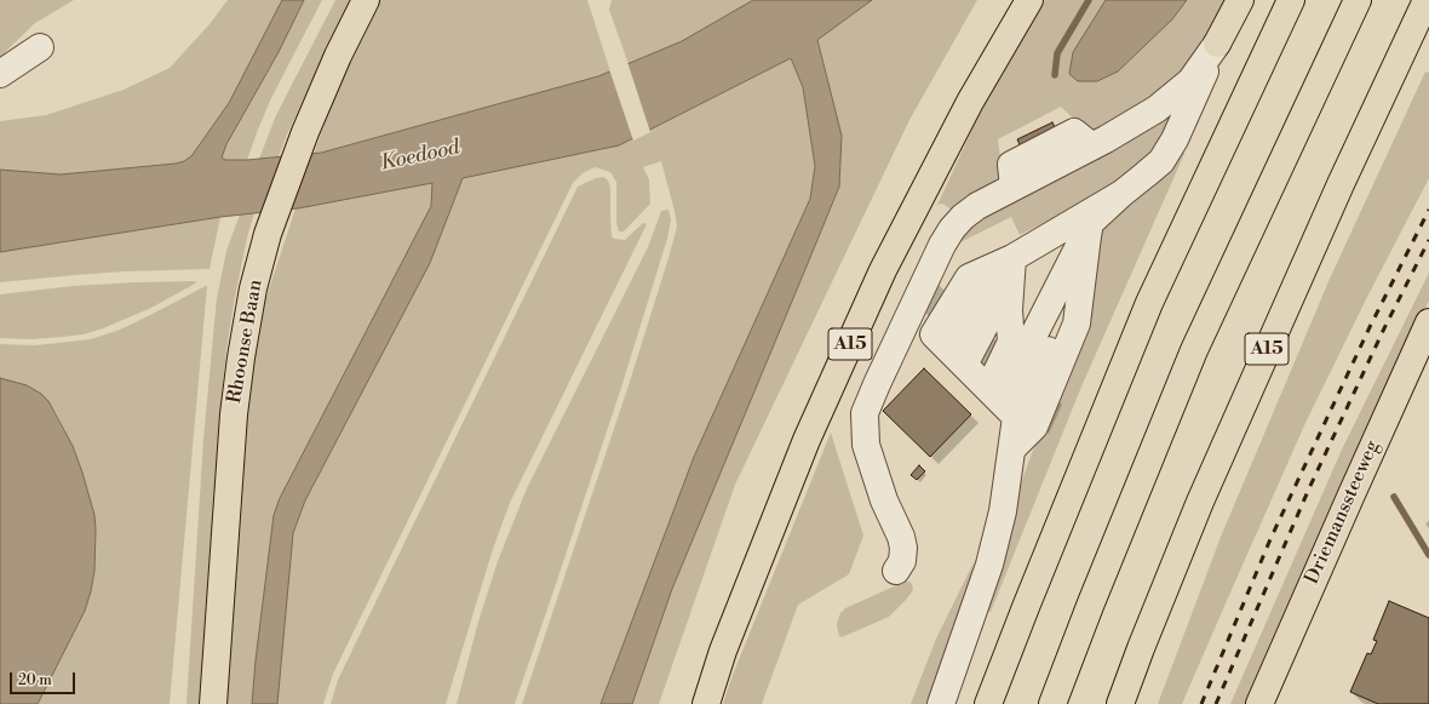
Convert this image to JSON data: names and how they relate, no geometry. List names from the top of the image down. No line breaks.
{"streets":{"main road":["Rhoonse Baan","A15","Driemanssteeweg"]},"water":["Koedood"],"scale_bar":"20 m"}
